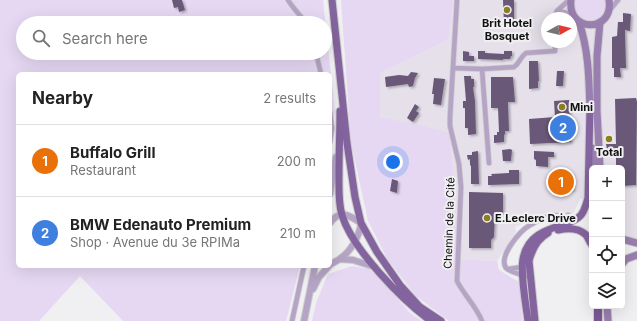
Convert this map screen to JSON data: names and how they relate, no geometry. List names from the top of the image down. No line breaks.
{"streets":{"street":["Chemin de la Cité"]},"places":["Brit Hotel Bosquet","Mini","Total","E.Leclerc Drive"],"north":"right","page":{"search":"Search here","heading":["Nearby","2 results"],"pins":["2","1"],"list":[{"mark":"1","name":"Buffalo Grill","note":"Restaurant","value":"200 m"},{"mark":"2","name":"BMW Edenauto Premium","note":"Shop · Avenue du 3e RPIMa","value":"210 m"}],"map_buttons":["+","−"]}}
